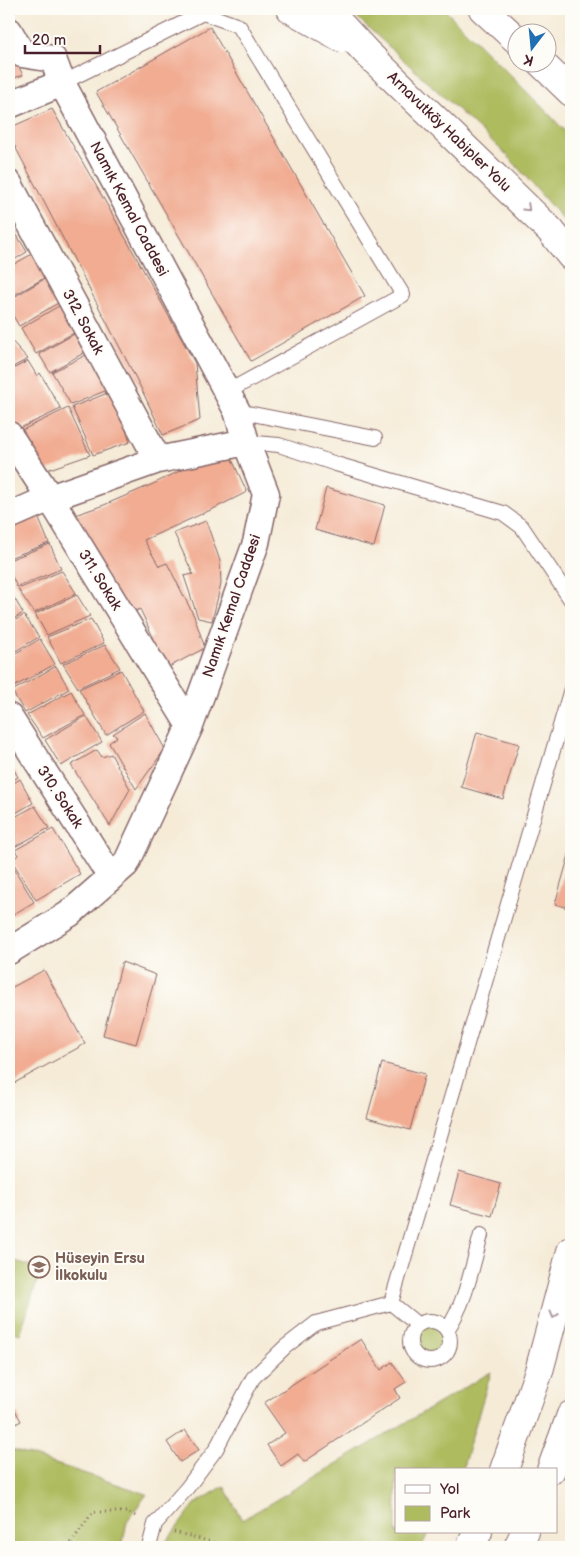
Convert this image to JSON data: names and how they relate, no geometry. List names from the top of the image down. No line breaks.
{"streets":{"highway":["Arnavutköy Habipler Yolu"],"street":["Namık Kemal Caddesi","312. Sokak","311. Sokak","310. Sokak"]},"crossings":[["Namık Kemal Caddesi","311. Sokak"],["Namık Kemal Caddesi","310. Sokak"]],"one_way":["Arnavutköy Habipler Yolu"],"places":{"school or university":["Hüseyin Ersu İlkokulu"]},"legend":["Yol","Park"],"scale_bar":"20 m","north":"bottom"}
